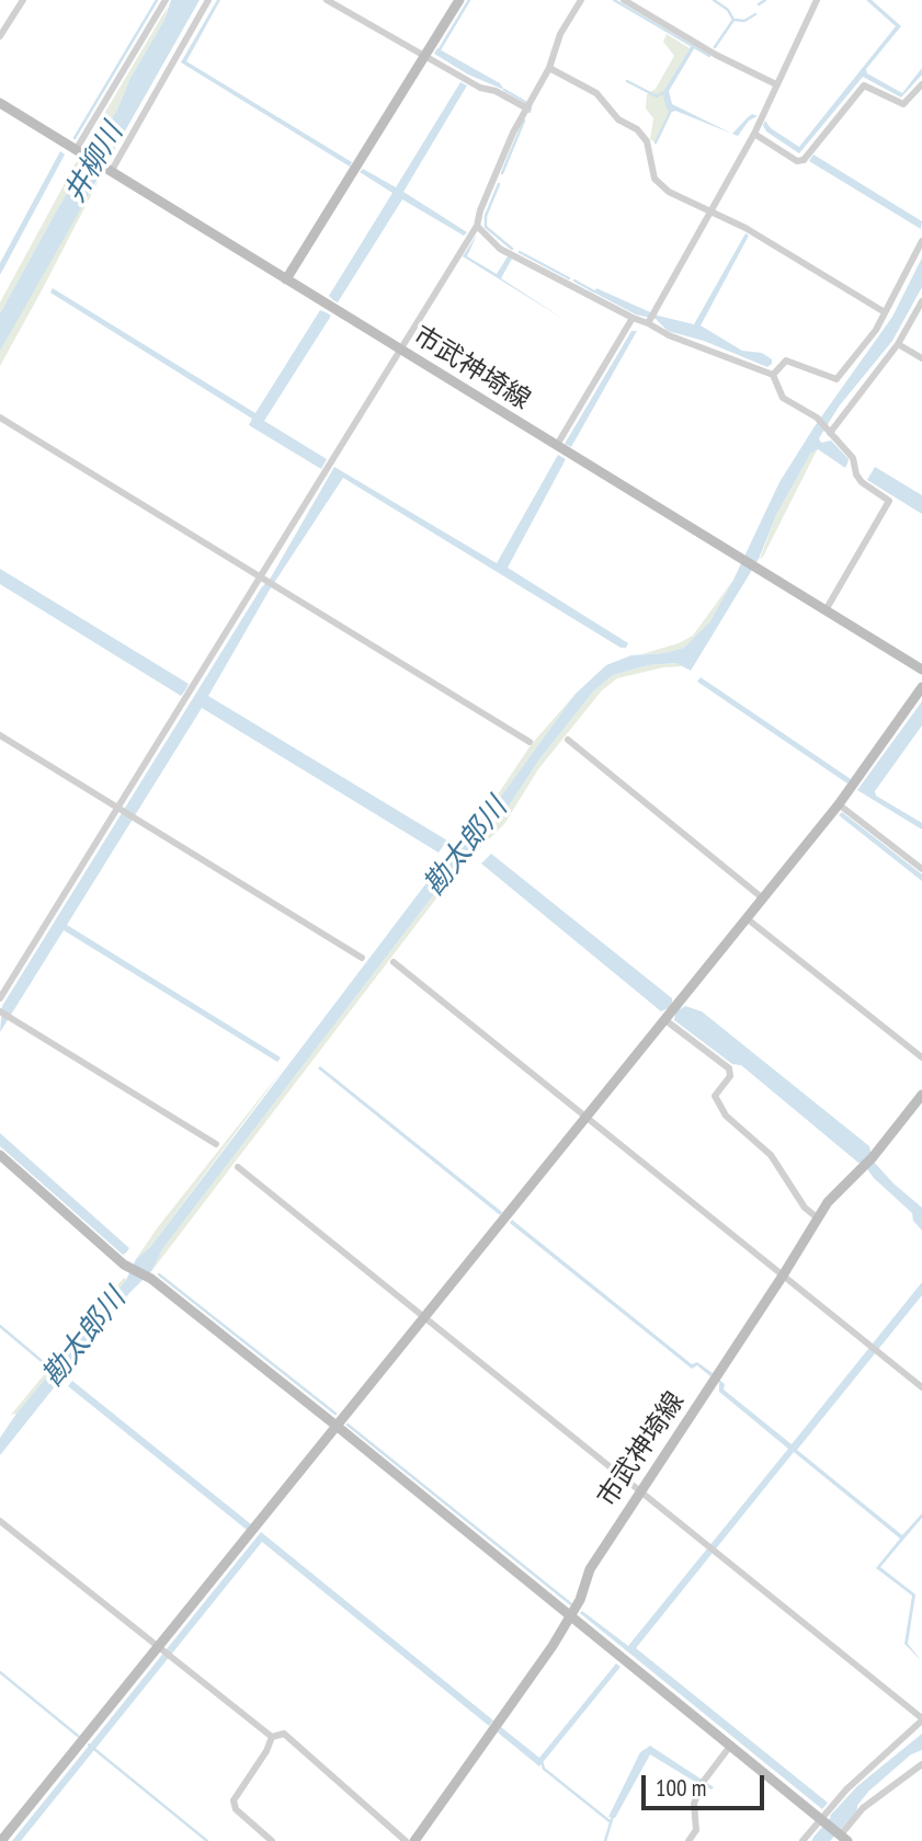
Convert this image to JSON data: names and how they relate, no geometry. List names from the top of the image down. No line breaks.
{"streets":{"street":["市武神埼線"]},"water":["井柳川","勘太郎川"],"scale_bar":"100 m"}
